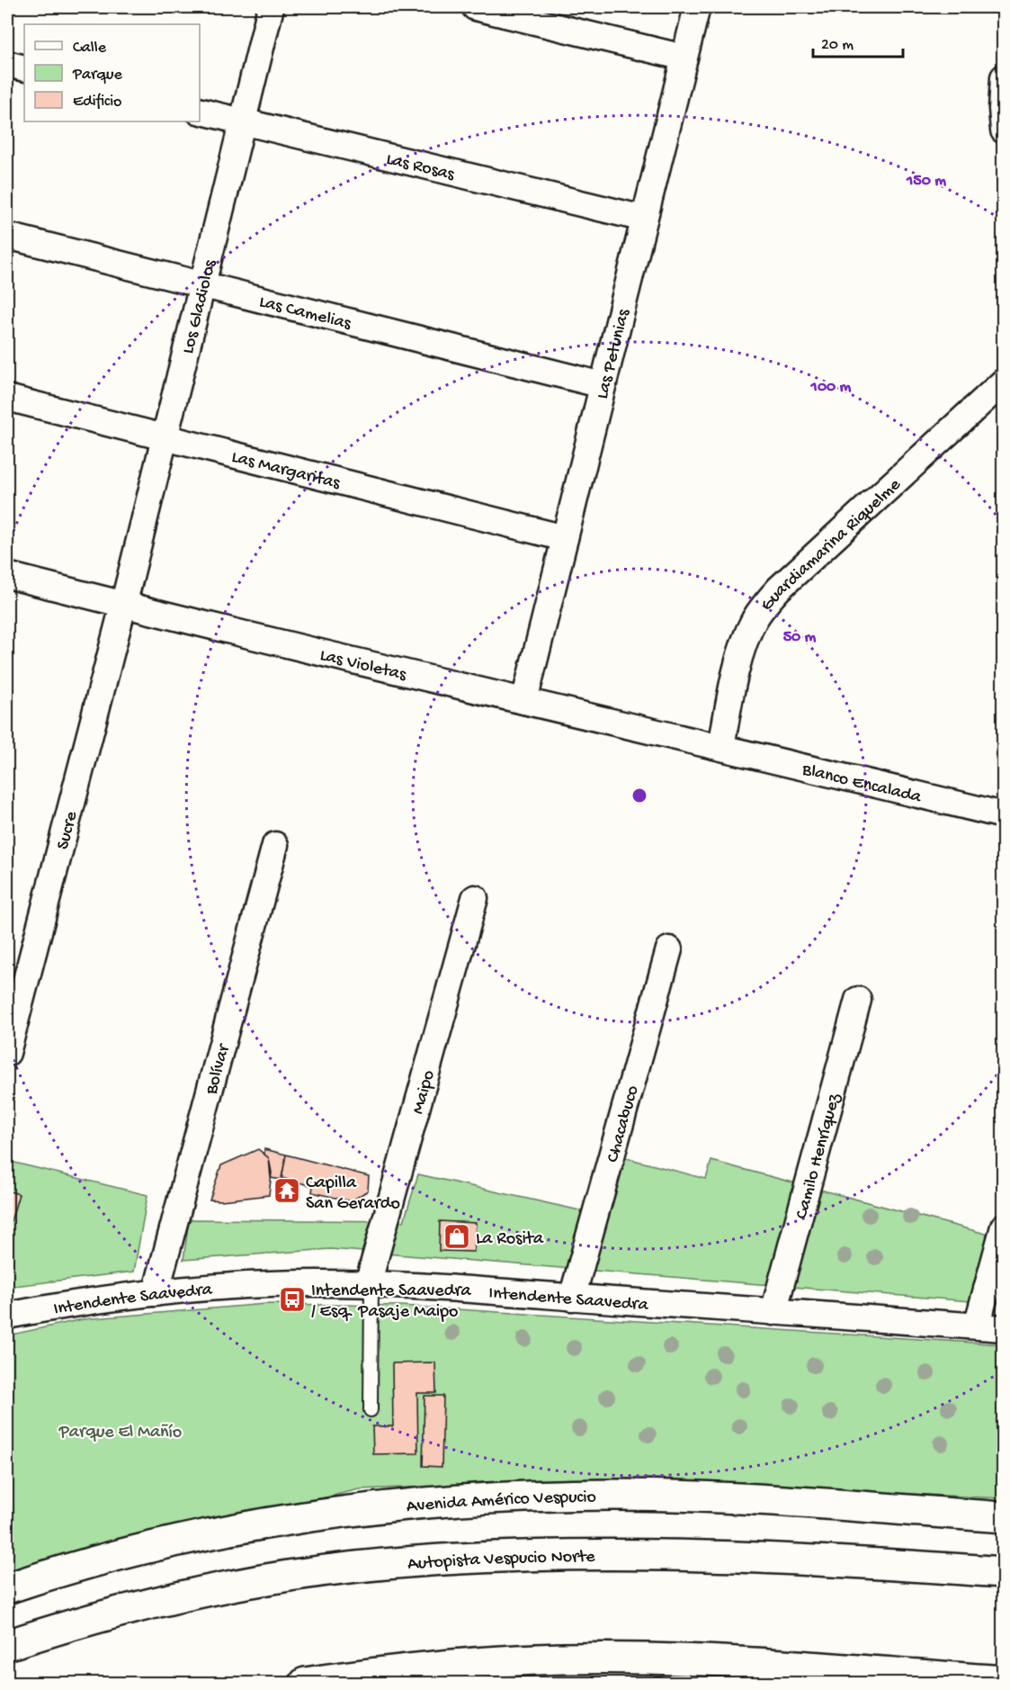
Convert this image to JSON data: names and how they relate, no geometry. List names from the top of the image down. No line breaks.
{"streets":{"main road":["Avenida Américo Vespucio","Autopista Vespucio Norte"],"street":["Las Rosas","Los Gladiolos","Las Camelias","Las Petunias","Las Margaritas","Guardiamarina Riquelme","Las Violetas","Blanco Encalada","Sucre","Bolívar","Maipo","Chacabuco","Camilo Henríquez","Intendente Saavedra"]},"crossings":[["Las Rosas","Los Gladiolos"],["Las Rosas","Las Petunias"],["Los Gladiolos","Las Camelias"],["Los Gladiolos","Las Margaritas"],["Los Gladiolos","Las Violetas"],["Los Gladiolos","Sucre"],["Las Camelias","Las Petunias"],["Las Petunias","Las Margaritas"],["Las Petunias","Las Violetas"],["Guardiamarina Riquelme","Las Violetas"],["Guardiamarina Riquelme","Blanco Encalada"],["Las Violetas","Blanco Encalada"],["Las Violetas","Sucre"],["Bolívar","Intendente Saavedra"],["Maipo","Intendente Saavedra"],["Chacabuco","Intendente Saavedra"],["Camilo Henríquez","Intendente Saavedra"]],"parks":["Parque El Mañío"],"places":{"temple":["Capilla San Gerardo"],"shop":["La Rosita"],"bus stop":["Intendente Saavedra / Esq. Pasaje Maipo"]},"legend":["Calle","Parque","Edificio"],"scale_bar":"20 m","rings":["150 m","100 m","50 m"]}
